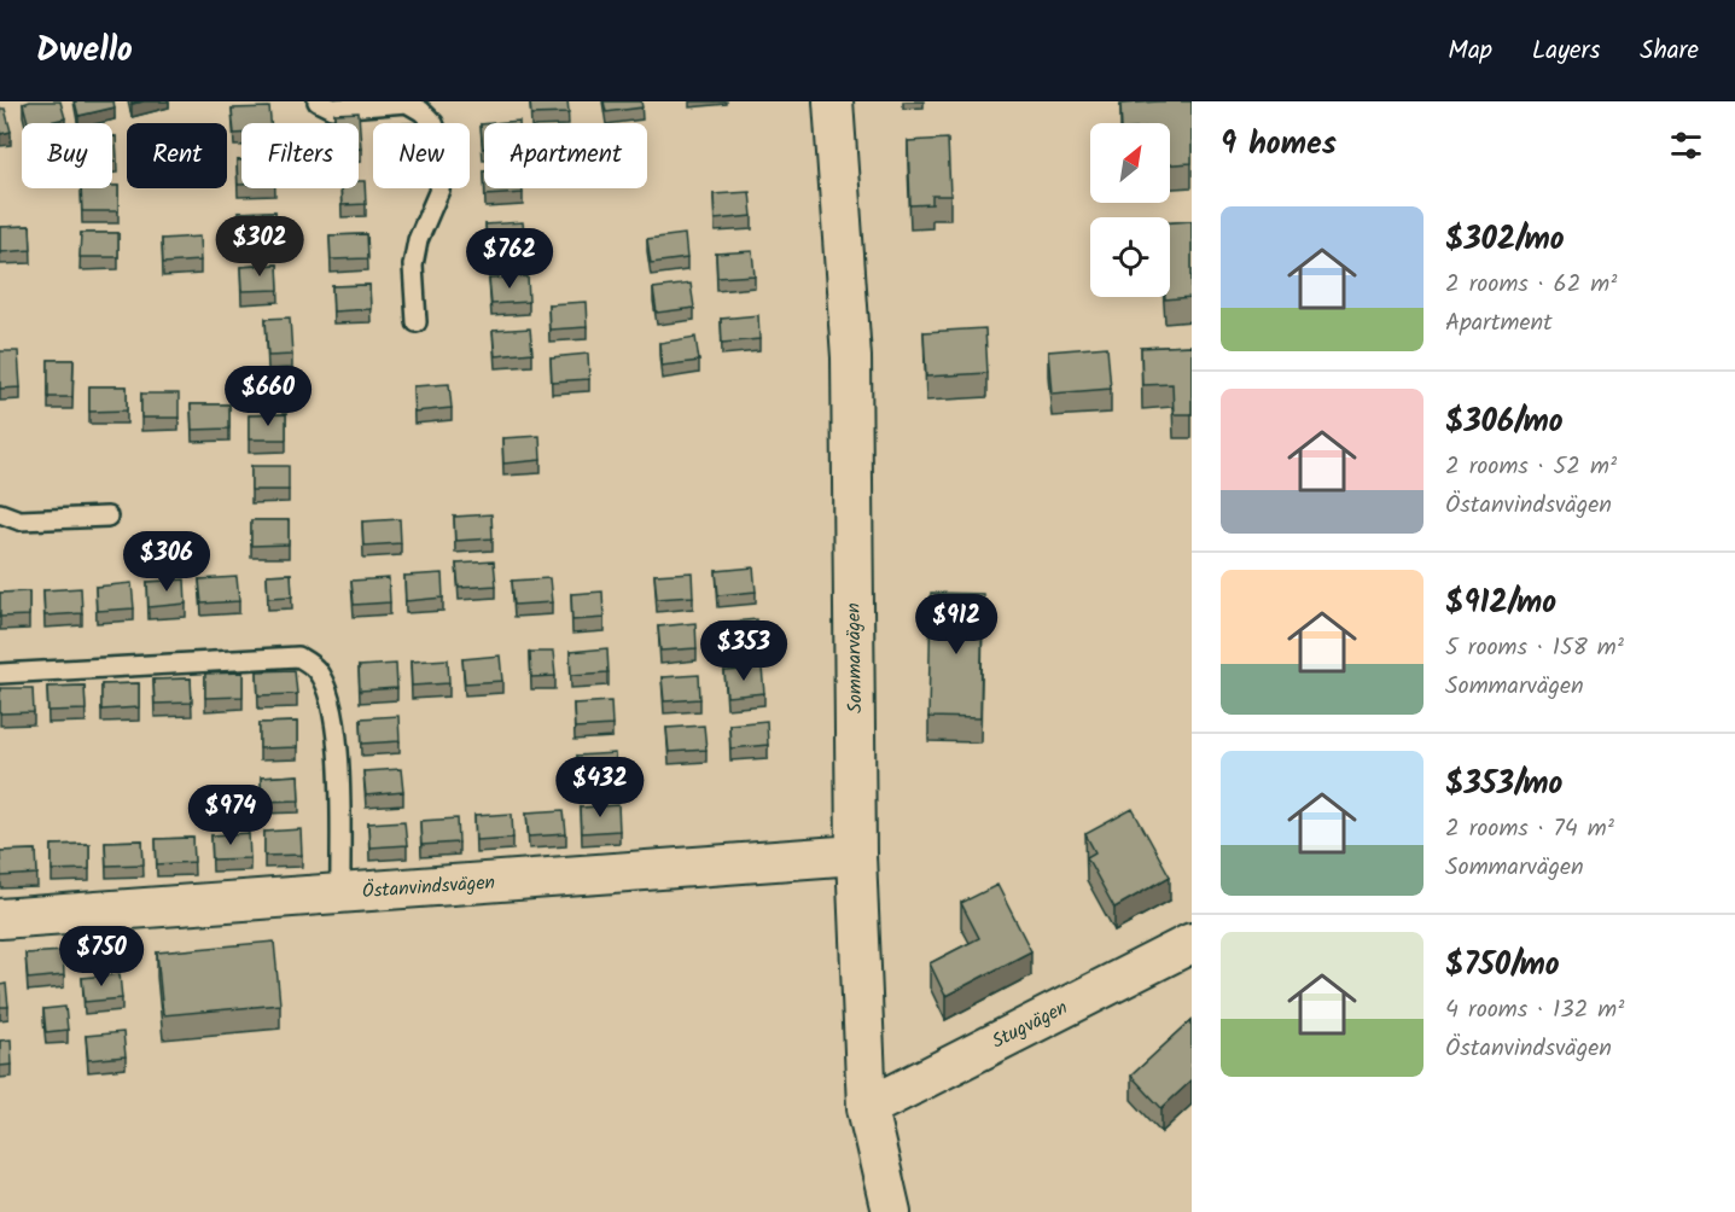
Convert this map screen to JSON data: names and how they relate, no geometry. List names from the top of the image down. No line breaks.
{"streets":{"street":["Sommarvägen","Östanvindsvägen","Stugvägen"]},"crossings":[["Sommarvägen","Östanvindsvägen"],["Sommarvägen","Stugvägen"]],"north":"top right","page":{"header":"Dwello","nav":["Map","Layers","Share"],"heading":"9 homes","chip":["Buy","Rent","Filters","New","Apartment"],"list":[{"name":"$302/mo","note":"2 rooms · 62 m² · Apartment"},{"name":"$306/mo","note":"2 rooms · 52 m² · Östanvindsvägen"},{"name":"$912/mo","note":"5 rooms · 158 m² · Sommarvägen"},{"name":"$353/mo","note":"2 rooms · 74 m² · Sommarvägen"},{"name":"$750/mo","note":"4 rooms · 132 m² · Östanvindsvägen"}],"price":["$302","$762","$660","$306","$912","$353","$432","$974","$750"]}}
